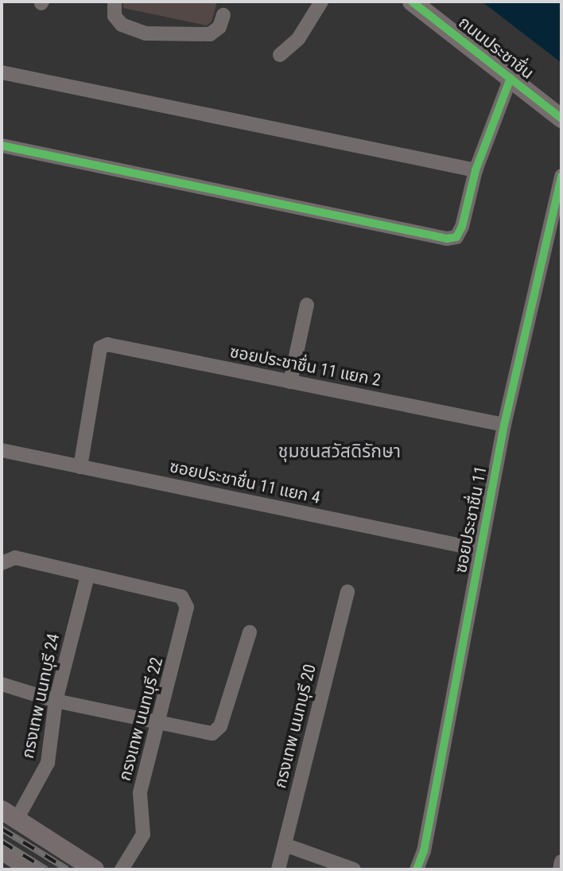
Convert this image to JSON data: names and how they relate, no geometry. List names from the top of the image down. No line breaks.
{"streets":{"main road":["ถนนประชาชื่น"],"street":["ซอยประชาชื่น 11 แยก 2","ซอยประชาชื่น 11 แยก 4","ซอยประชาชื่น 11","กรงเทพ นนทบุรี 24","กรงเทพ นนทบุรี 22","กรงเทพ นนทบุรี 20"]},"crossings":[["ซอยประชาชื่น 11 แยก 2","ซอยประชาชื่น 11 แยก 4"],["ซอยประชาชื่น 11 แยก 2","ซอยประชาชื่น 11"],["ซอยประชาชื่น 11 แยก 4","ซอยประชาชื่น 11"],["กรงเทพ นนทบุรี 24","กรงเทพ นนทบุรี 22"]],"districts":["ชุมชนสวัสดิรักษา"]}
